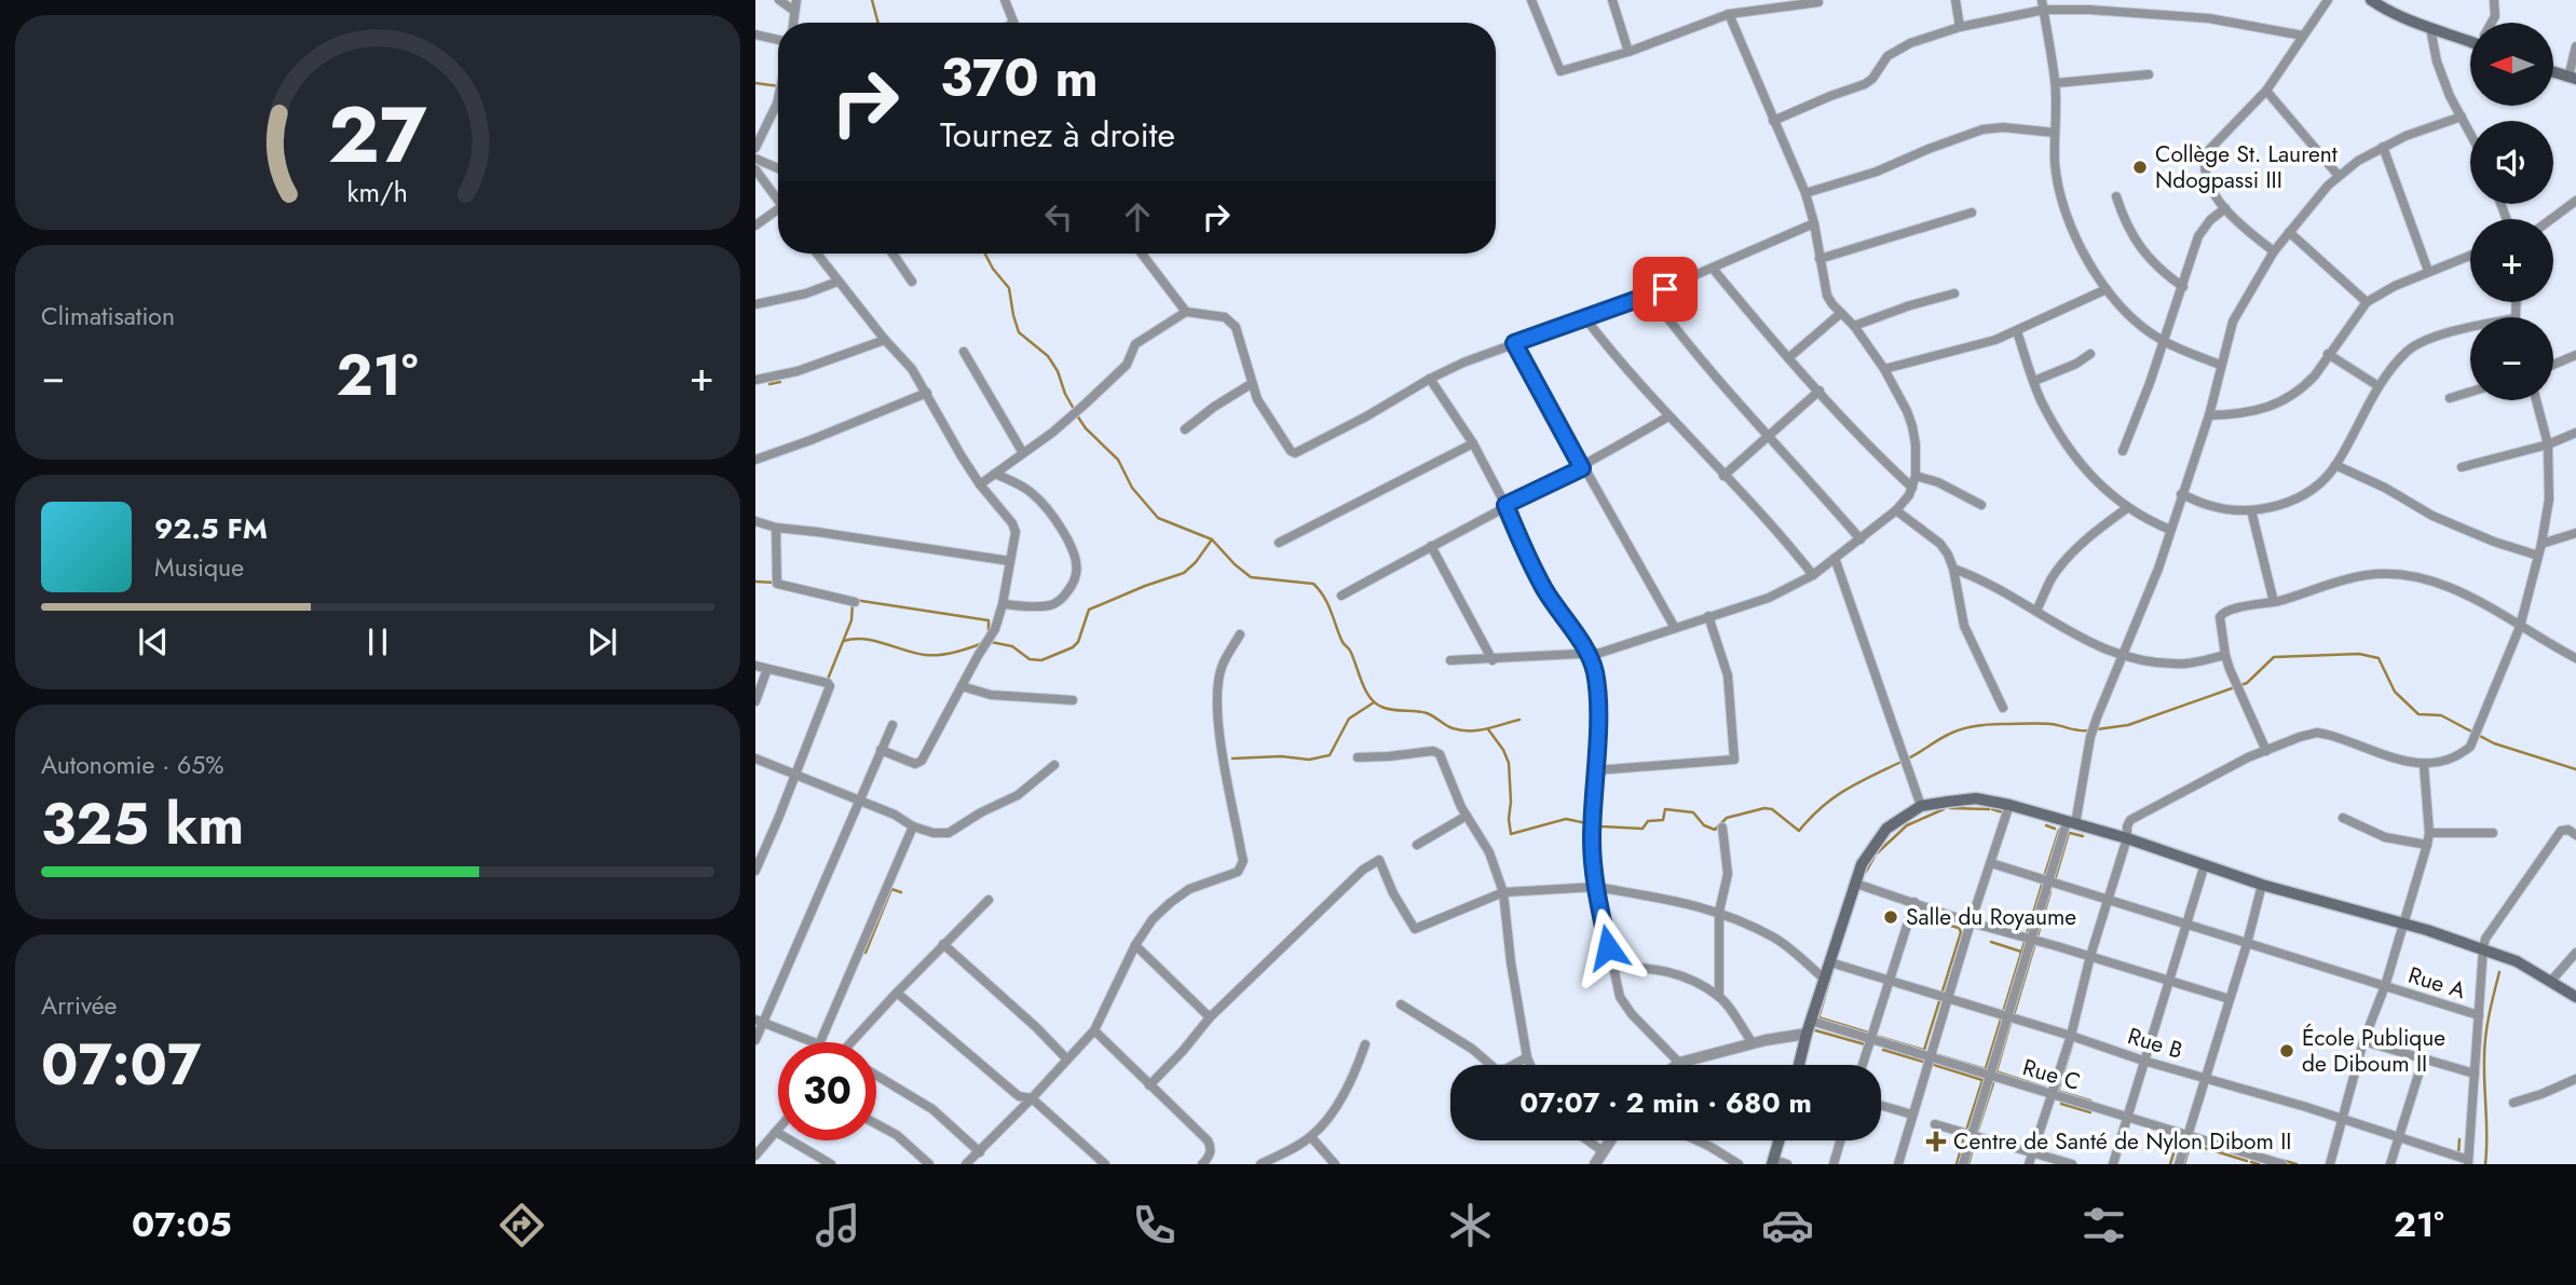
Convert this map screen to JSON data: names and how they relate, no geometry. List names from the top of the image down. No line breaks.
{"streets":{"street":["Rue A","Rue B","Rue C"]},"places":{"other":["Collège St. Laurent Ndogpassi III","Salle du Royaume","École Publique de Diboum II"],"health":["Centre de Santé de Nylon Dibom II"]},"north":"left","page":{"map_buttons":["+","−"],"turn":["370 m","Tournez à droite"],"tile":["Climatisation",["Autonomie · 65%","325 km"],["Arrivée","07:07"]],"heat":["−","21°","+"],"song":["92.5 FM","Musique"],"limit":"30","trip":"07:07 · 2 min · 680 m","tabs":["07:05","21°"],"gauge":["27","km/h"]}}
